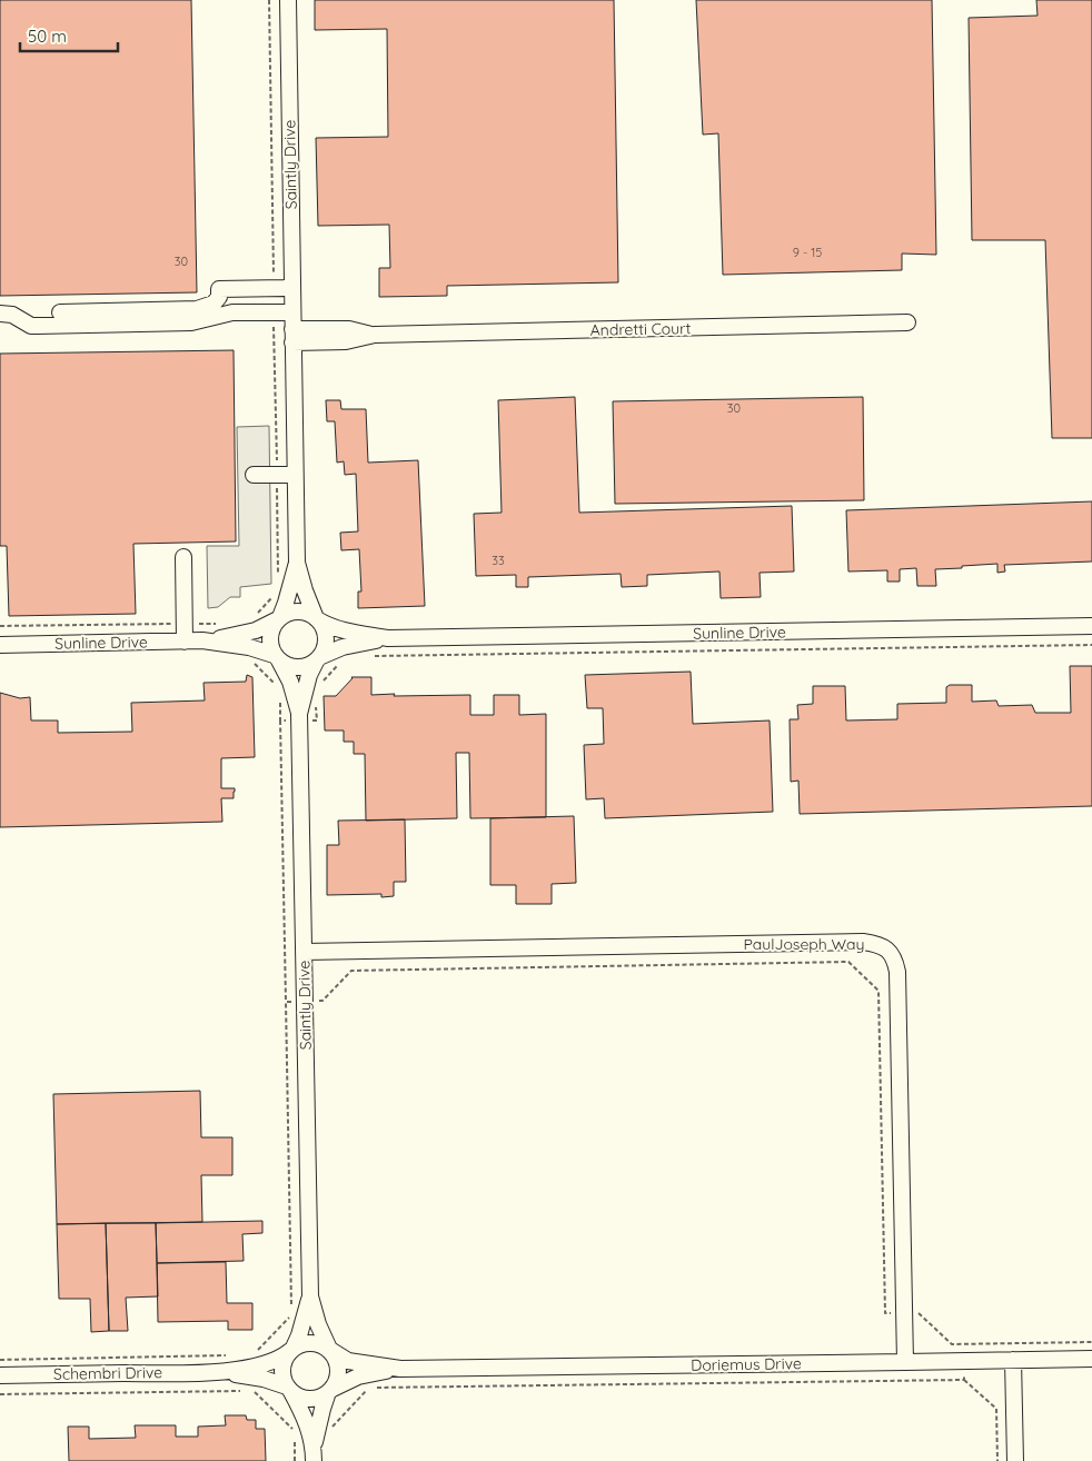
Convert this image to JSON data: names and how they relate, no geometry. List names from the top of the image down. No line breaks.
{"streets":{"street":["Saintly Drive","Andretti Court","Sunline Drive","PaulJoseph Way","Doriemus Drive","Schembri Drive"]},"crossings":[["Saintly Drive","Andretti Court"],["Saintly Drive","Sunline Drive"],["Saintly Drive","PaulJoseph Way"],["Saintly Drive","Doriemus Drive"],["Saintly Drive","Schembri Drive"],["PaulJoseph Way","Doriemus Drive"],["Doriemus Drive","Schembri Drive"]],"house_numbers":["9 - 15","30","30","33"],"scale_bar":"50 m"}
